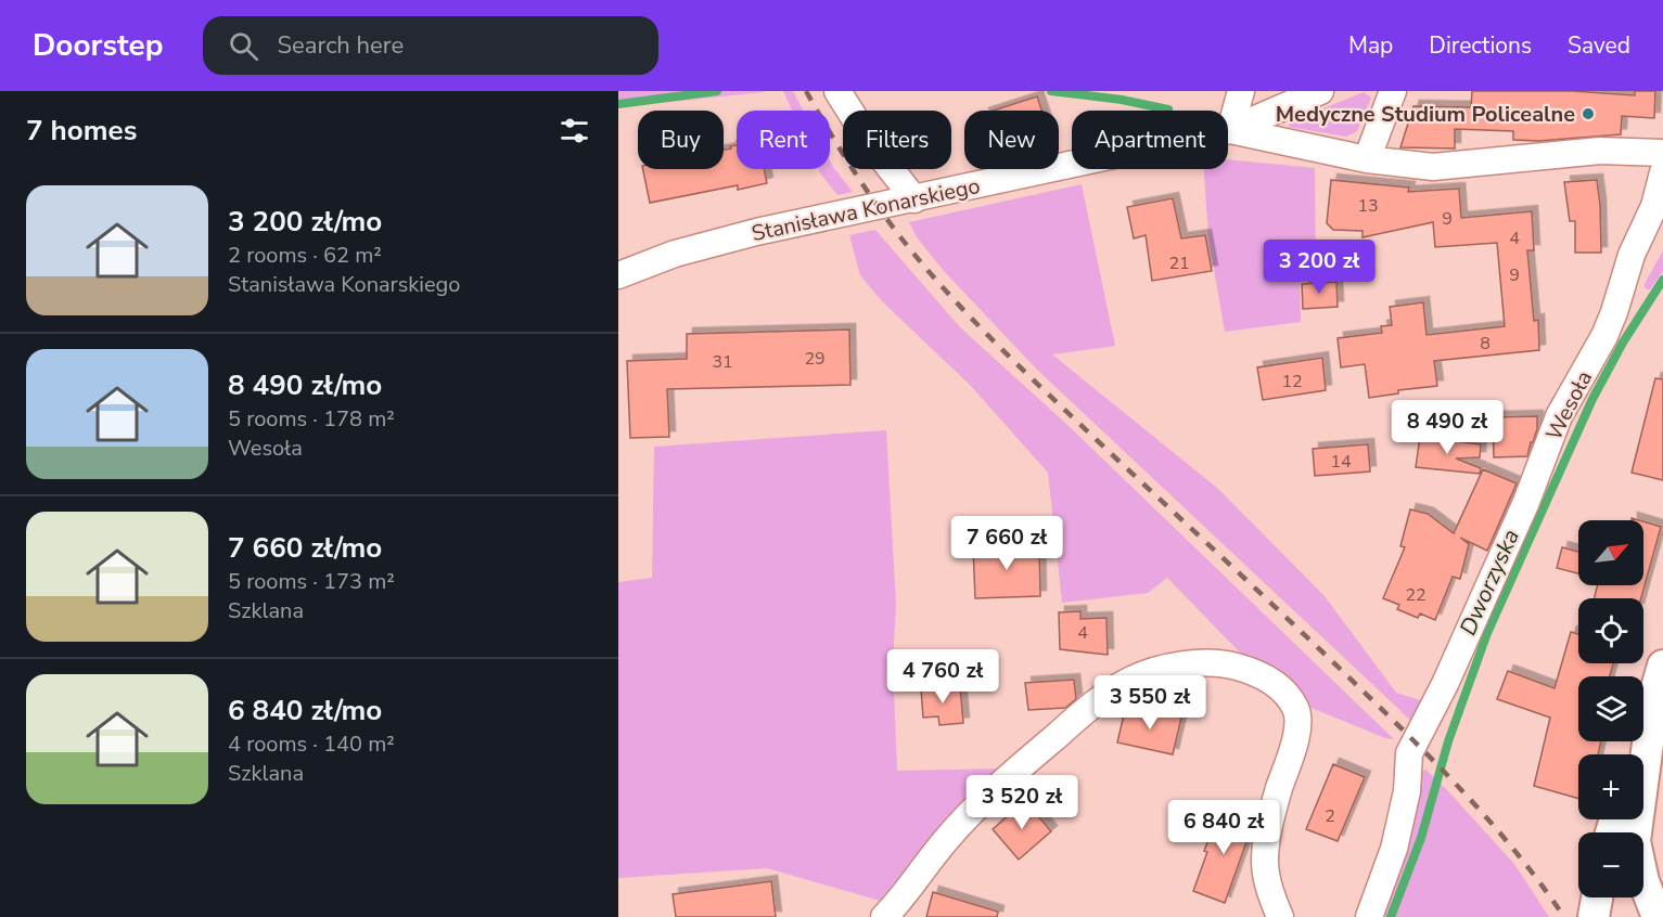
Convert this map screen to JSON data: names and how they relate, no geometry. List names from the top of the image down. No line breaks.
{"streets":{"street":["Stanisława Konarskiego","Wesoła"]},"water":["Dworzyska"],"places":["Medyczne Studium Policealne"],"house_numbers":["13","9","4","21","9","8","29","31","12","14","22","4","2"],"north":"top right","page":{"header":"Doorstep","search":"Search here","nav":["Map","Directions","Saved"],"heading":"7 homes","chip":["Buy","Rent","Filters","New","Apartment"],"list":[{"name":"3 200 zł/mo","note":"2 rooms · 62 m² · Stanisława Konarskiego"},{"name":"8 490 zł/mo","note":"5 rooms · 178 m² · Wesoła"},{"name":"7 660 zł/mo","note":"5 rooms · 173 m² · Szklana"},{"name":"6 840 zł/mo","note":"4 rooms · 140 m² · Szklana"}],"price":["3 200 zł","8 490 zł","7 660 zł","4 760 zł","3 550 zł","3 520 zł","6 840 zł"],"map_buttons":["+","−"]}}
